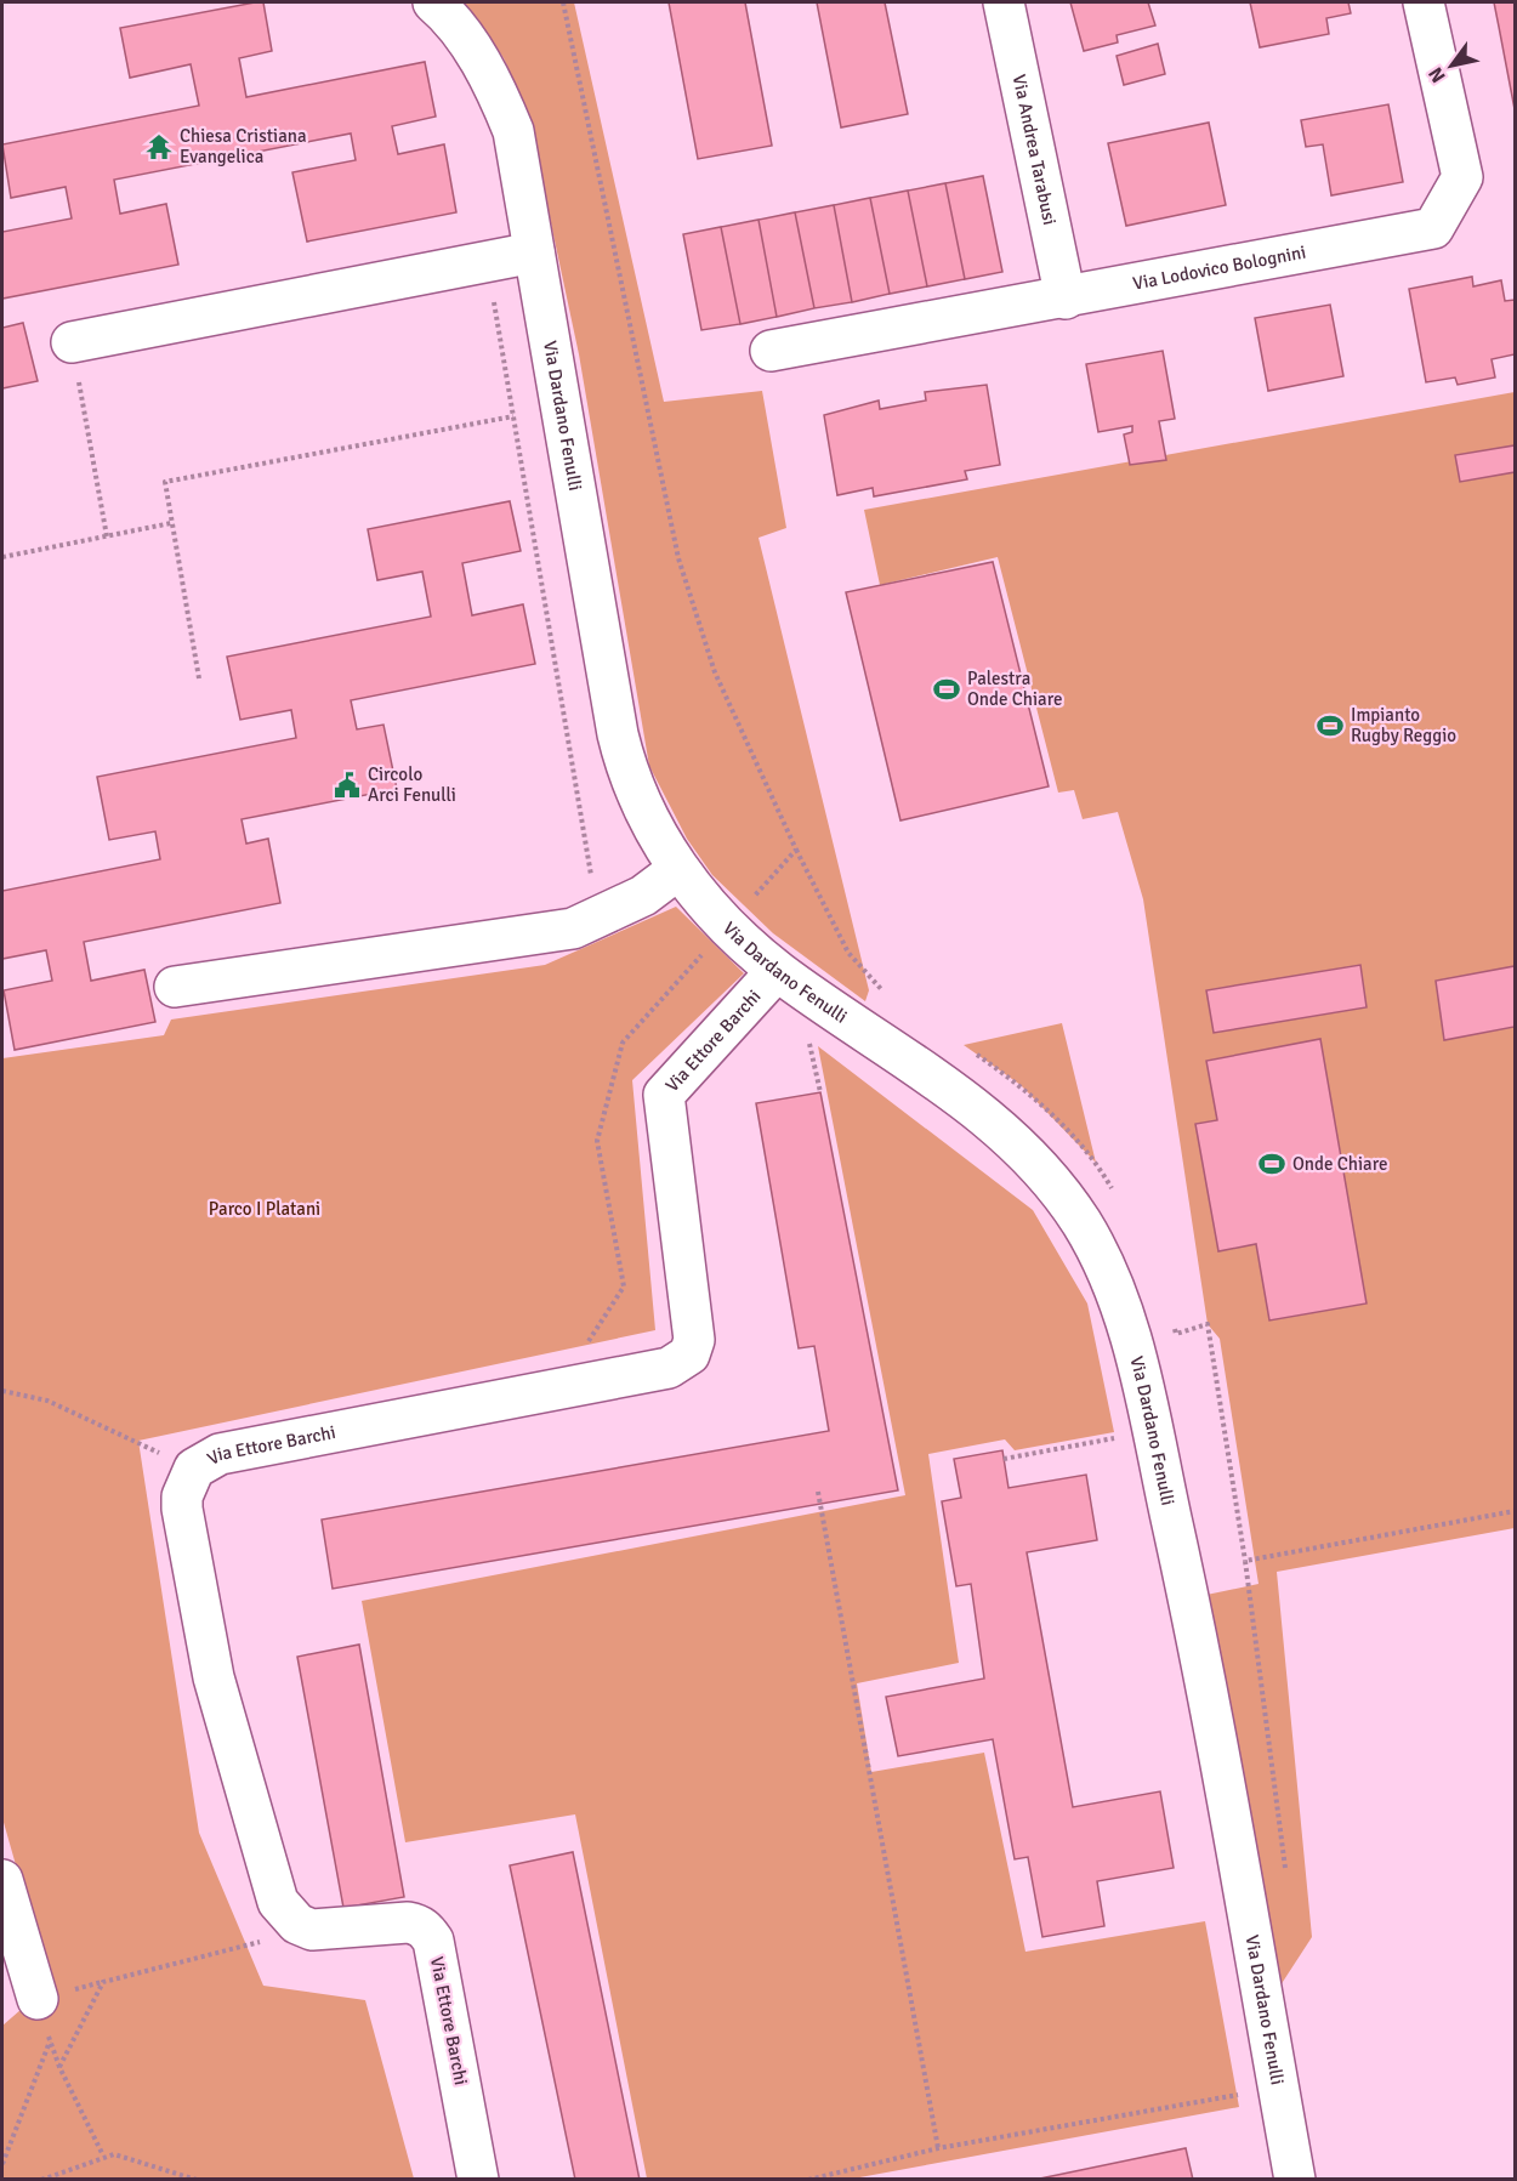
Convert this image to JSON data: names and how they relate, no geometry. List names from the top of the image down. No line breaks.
{"streets":{"street":["Via Andrea Tarabusi","Via Lodovico Bolognini","Via Dardano Fenulli","Via Ettore Barchi"]},"crossings":[["Via Andrea Tarabusi","Via Lodovico Bolognini"],["Via Dardano Fenulli","Via Ettore Barchi"]],"parks":["Parco I Platani"],"places":{"temple":["Chiesa Cristiana Evangelica"],"sports":["Palestra Onde Chiare","Impianto Rugby Reggio","Onde Chiare"],"public building":["Circolo Arci Fenulli"]},"north":"bottom left"}
